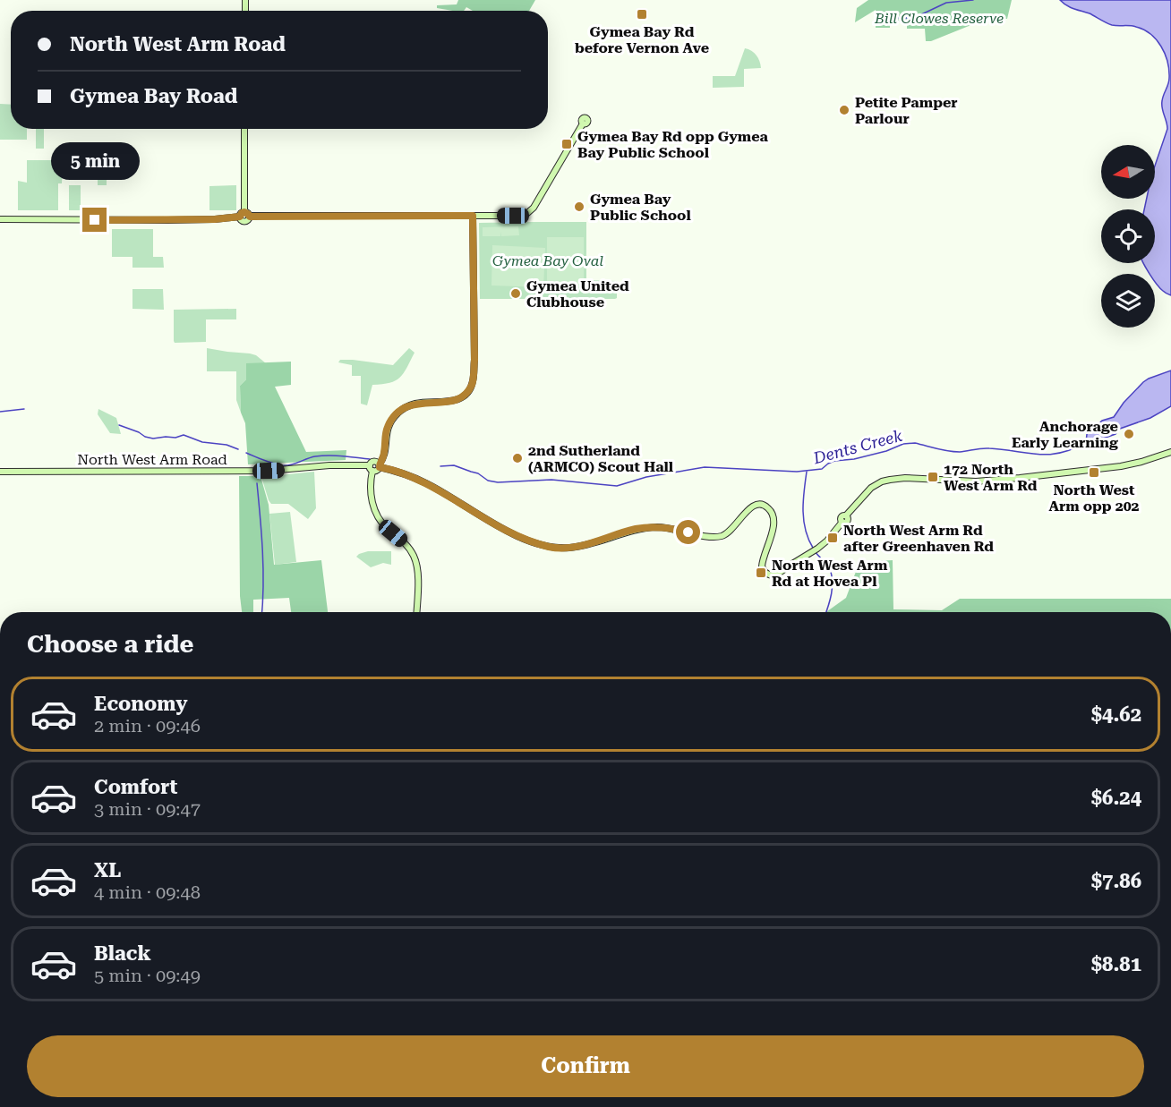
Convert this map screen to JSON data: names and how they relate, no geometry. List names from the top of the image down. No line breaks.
{"streets":{"street":["North West Arm Road"]},"water":["Dents Creek"],"parks":["Bill Clowes Reserve","Gymea Bay Oval"],"places":{"transit":["Gymea Bay Rd before Vernon Ave","Gymea Bay Rd opp Gymea Bay Public School","North West Arm opp 202","172 North West Arm Rd","North West Arm Rd after Greenhaven Rd","North West Arm Rd at Hovea Pl"],"other":["Petite Pamper Parlour","Gymea Bay Public School","Gymea United Clubhouse","Anchorage Early Learning","2nd Sutherland (ARMCO) Scout Hall"]},"north":"left","page":{"banner":["North West Arm Road","Gymea Bay Road"],"bubble":"5 min","heading":"Choose a ride","list":[{"name":"Economy","note":"2 min · 09:46","value":"$4.62"},{"name":"Comfort","note":"3 min · 09:47","value":"$6.24"},{"name":"XL","note":"4 min · 09:48","value":"$7.86"},{"name":"Black","note":"5 min · 09:49","value":"$8.81"}],"buttons":"Confirm"}}
